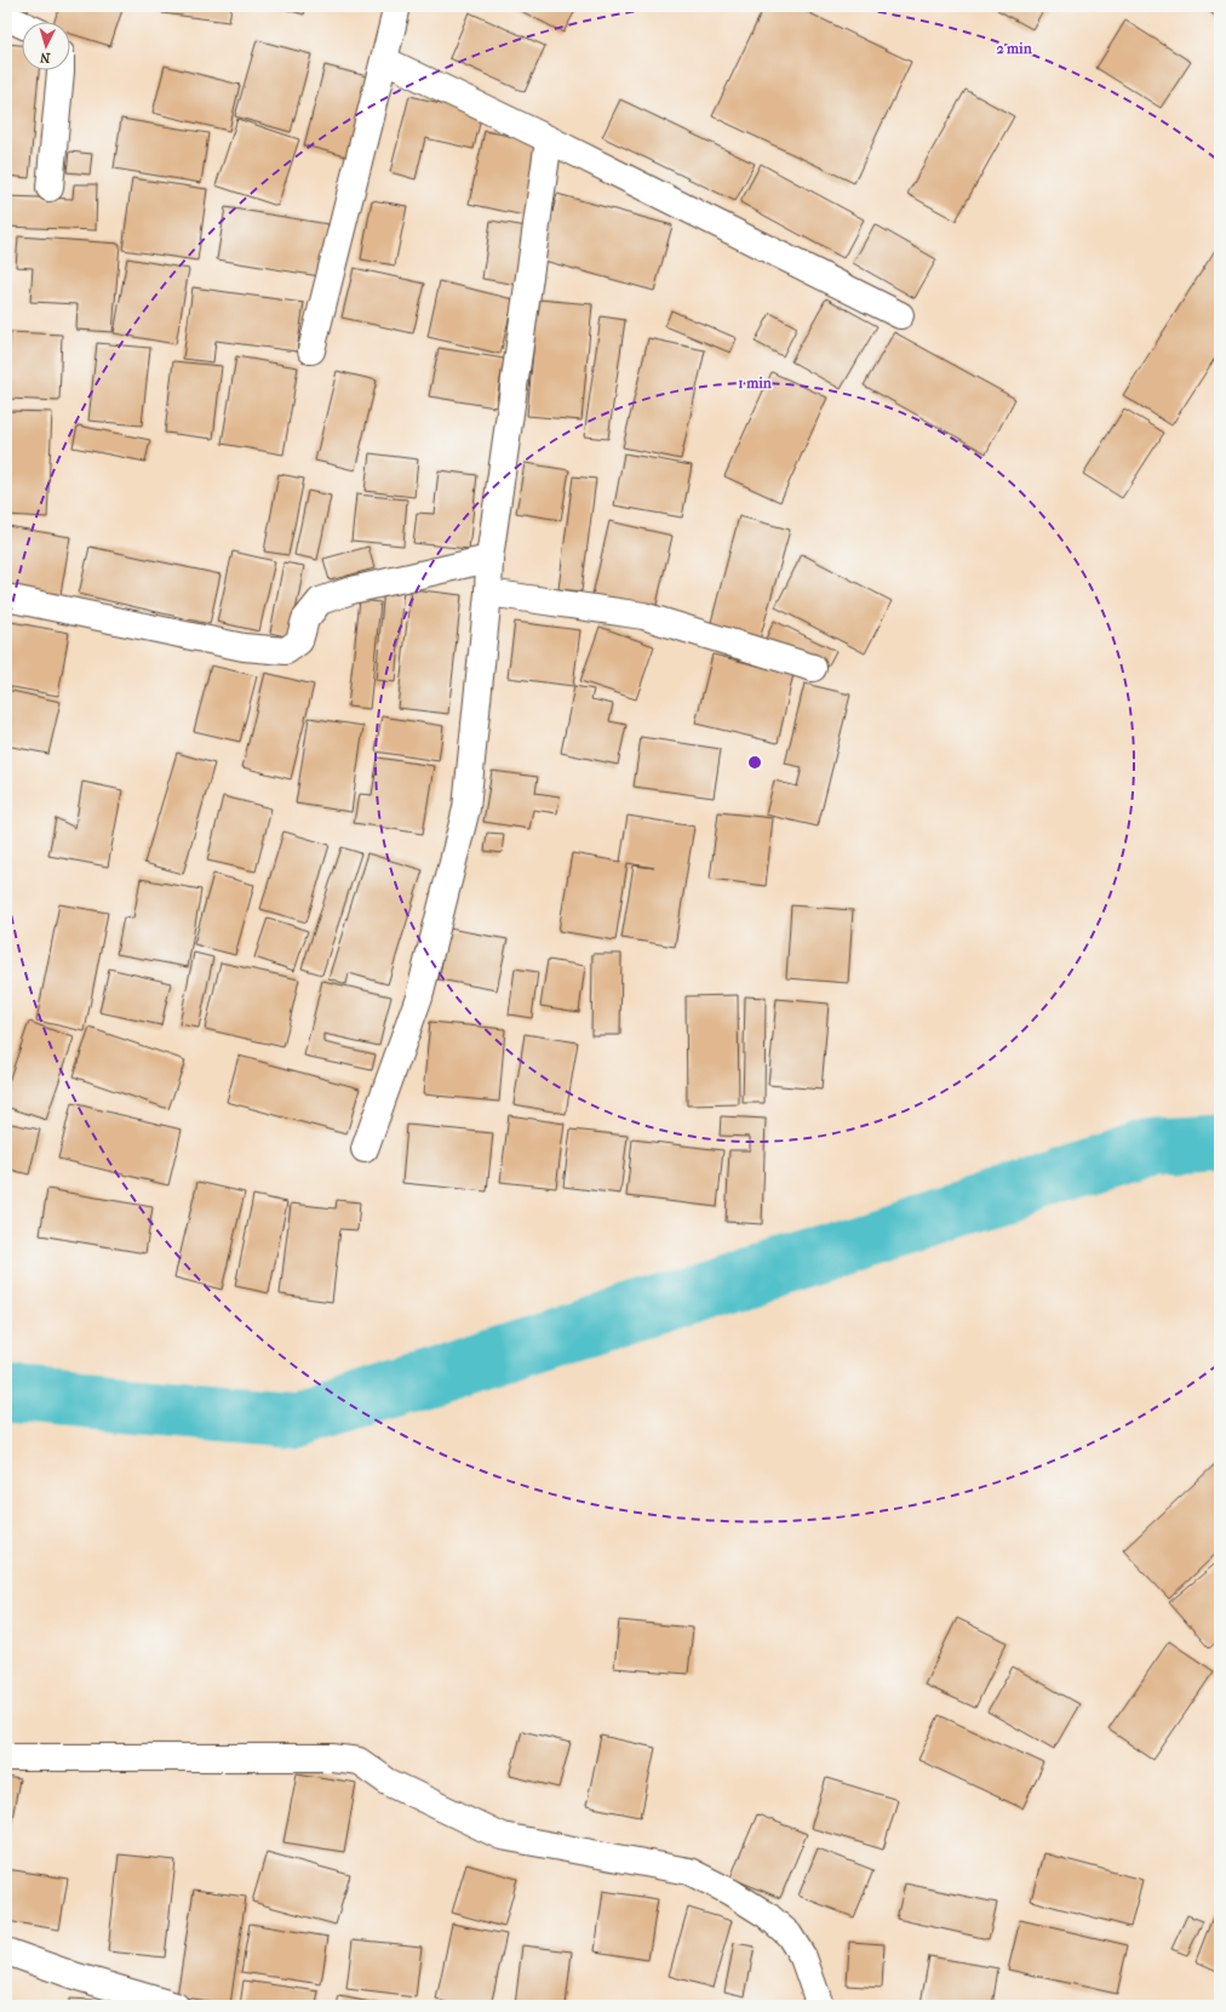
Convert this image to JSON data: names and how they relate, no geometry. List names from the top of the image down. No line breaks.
{"north":"bottom","rings":["2 min","1 min"]}
